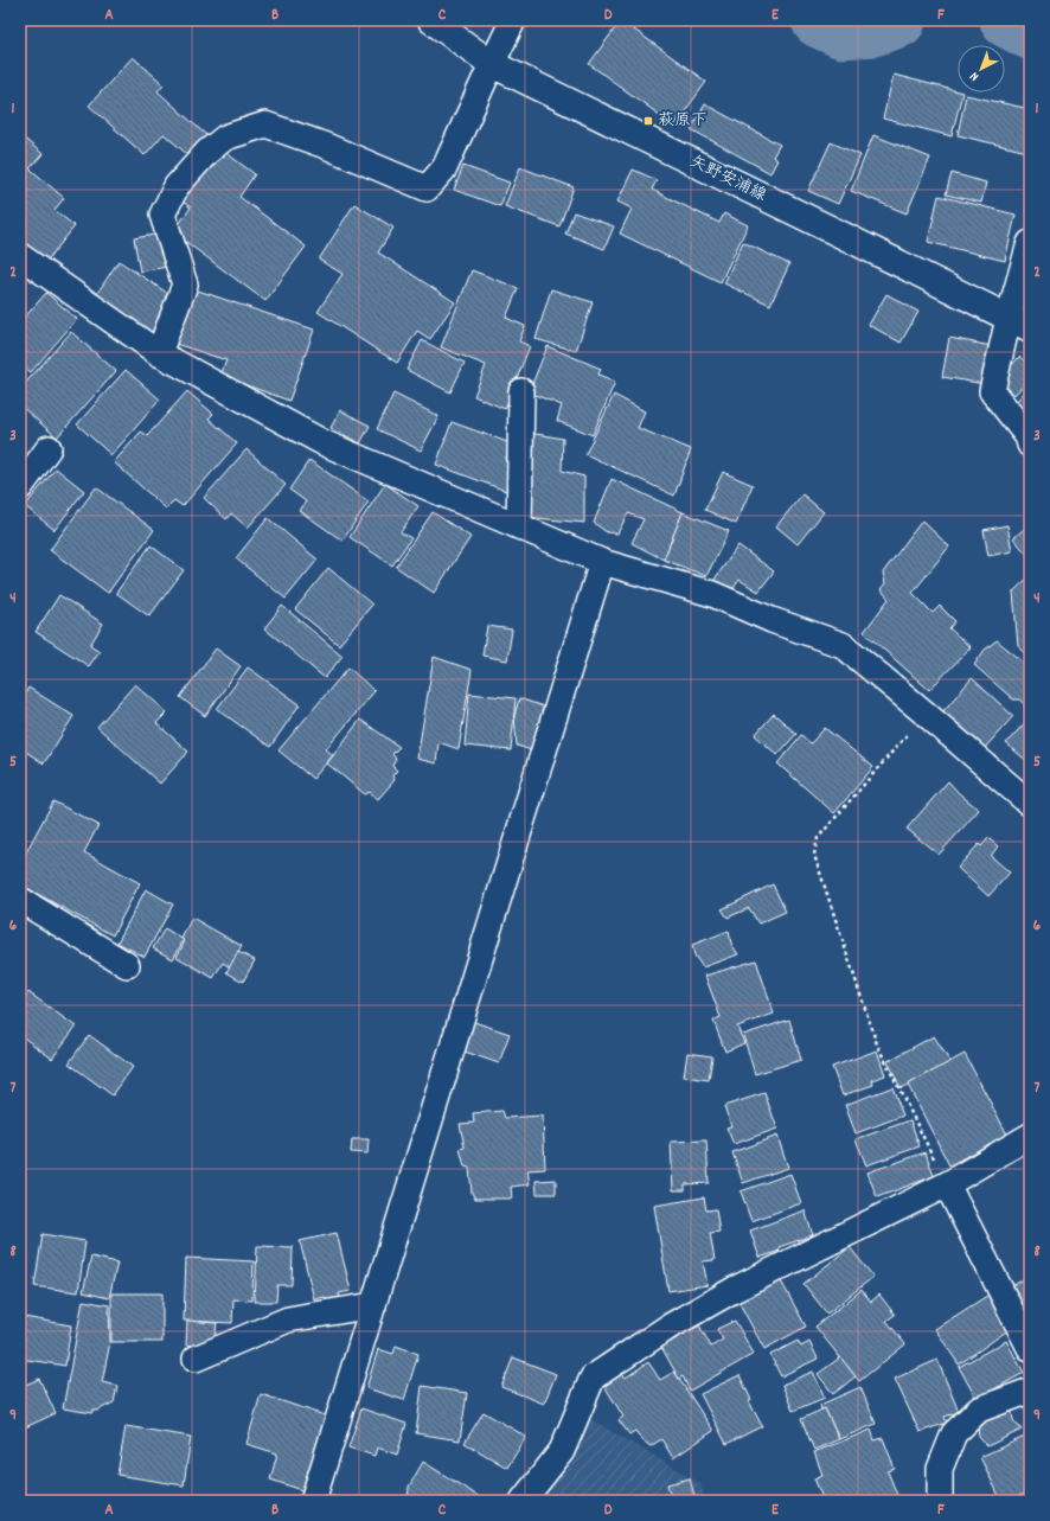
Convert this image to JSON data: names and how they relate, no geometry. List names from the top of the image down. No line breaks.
{"streets":{"main road":["矢野安浦線"]},"places":{"transit":["萩原下"]},"north":"bottom left","grid":{"columns":["A","B","C","D","E","F"],"rows":["1","2","3","4","5","6","7","8","9"]}}
